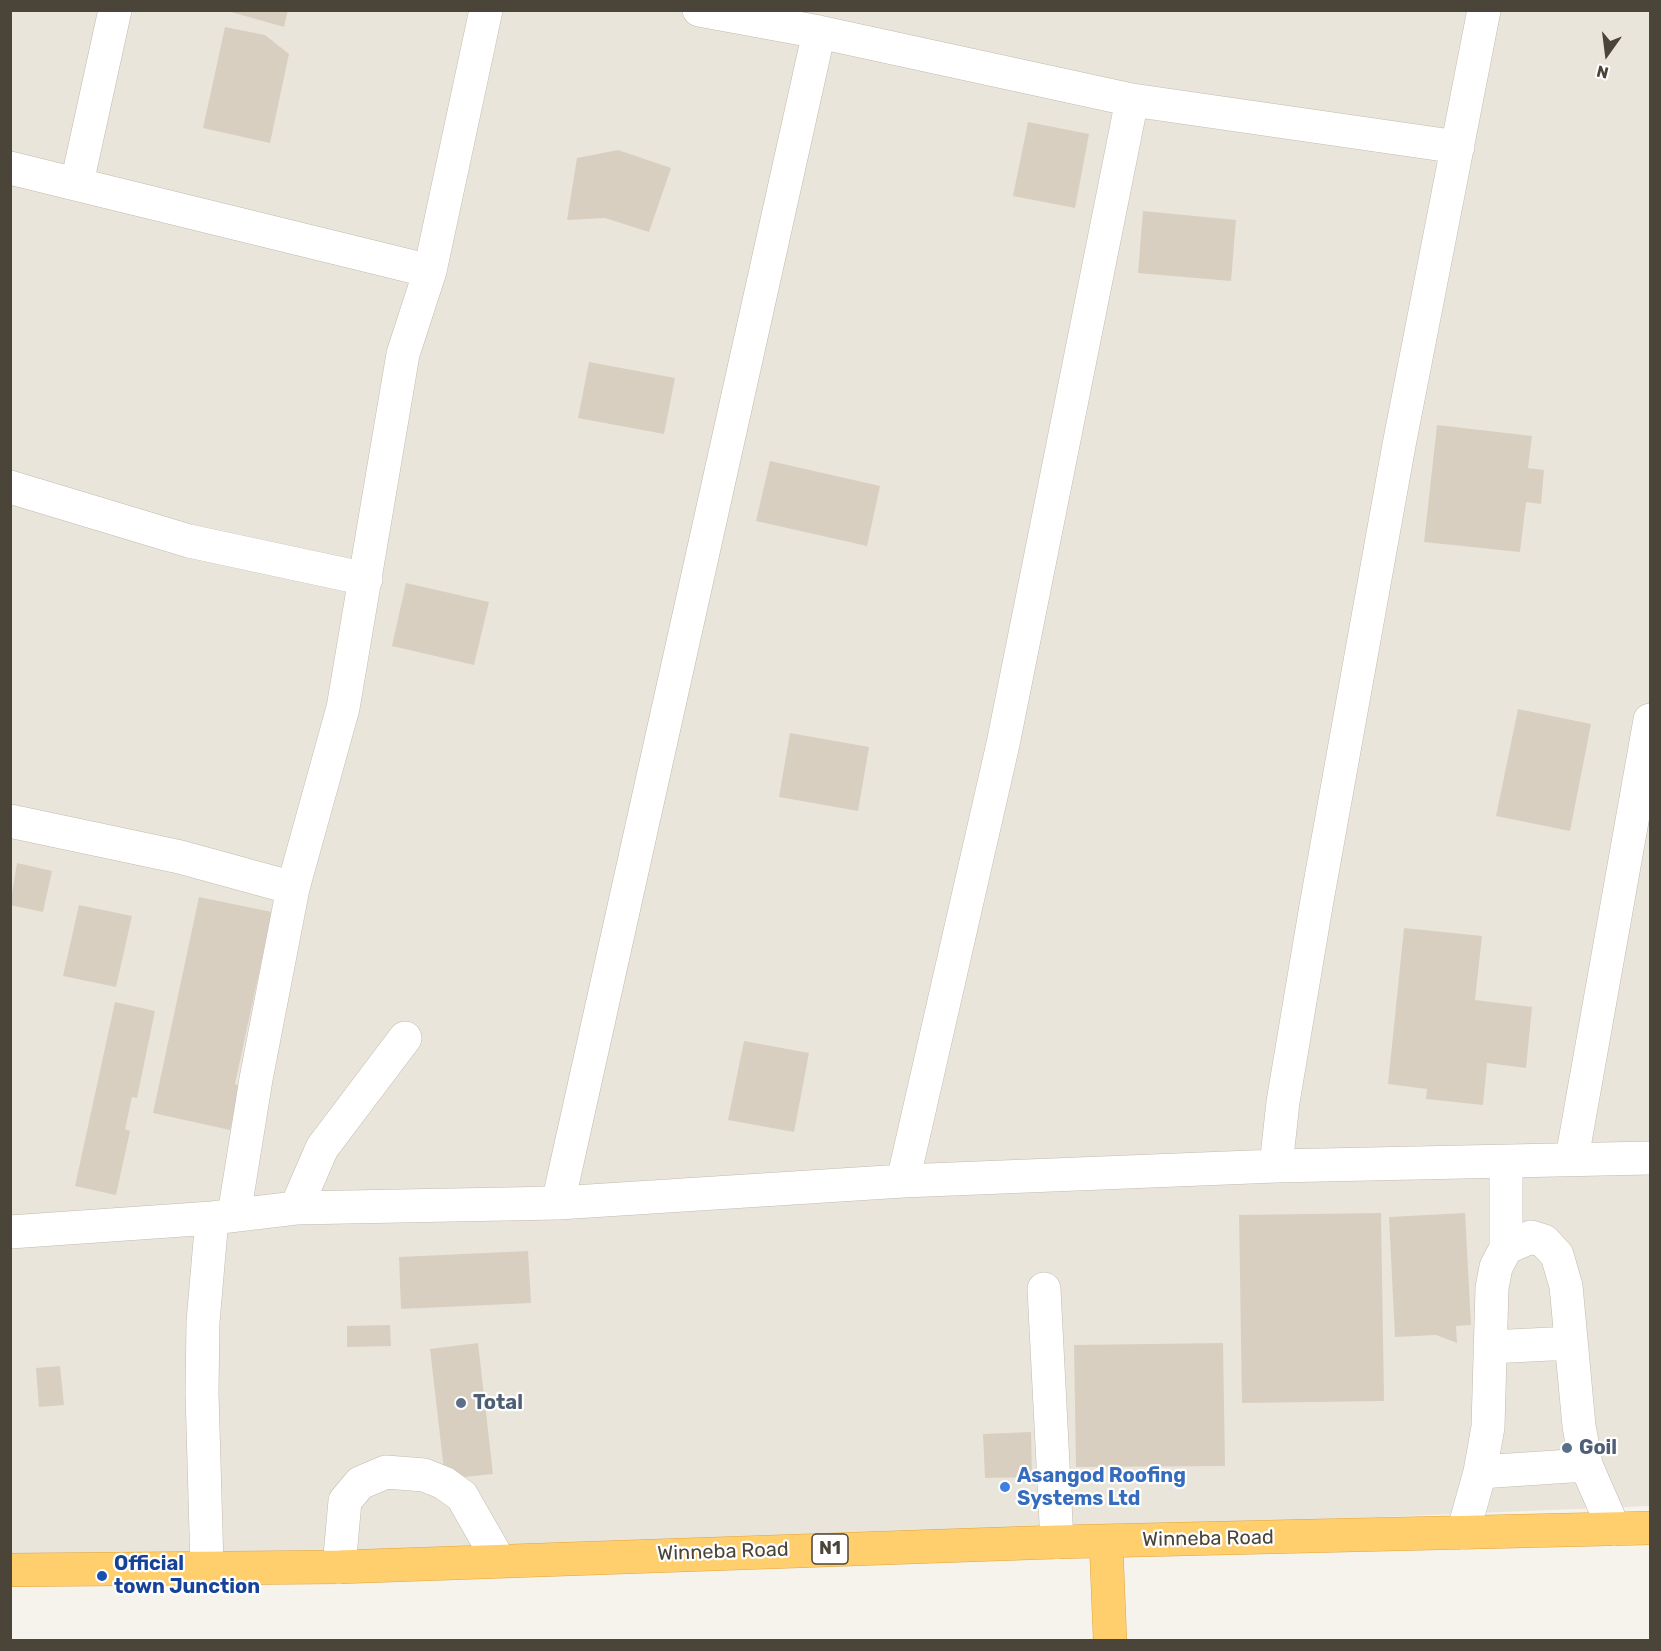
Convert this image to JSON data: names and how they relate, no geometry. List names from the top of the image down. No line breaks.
{"streets":{"highway":["Winneba Road","N1"]},"places":["Total","Goil","Asangod Roofing Systems Ltd","Official town Junction"],"north":"bottom"}
